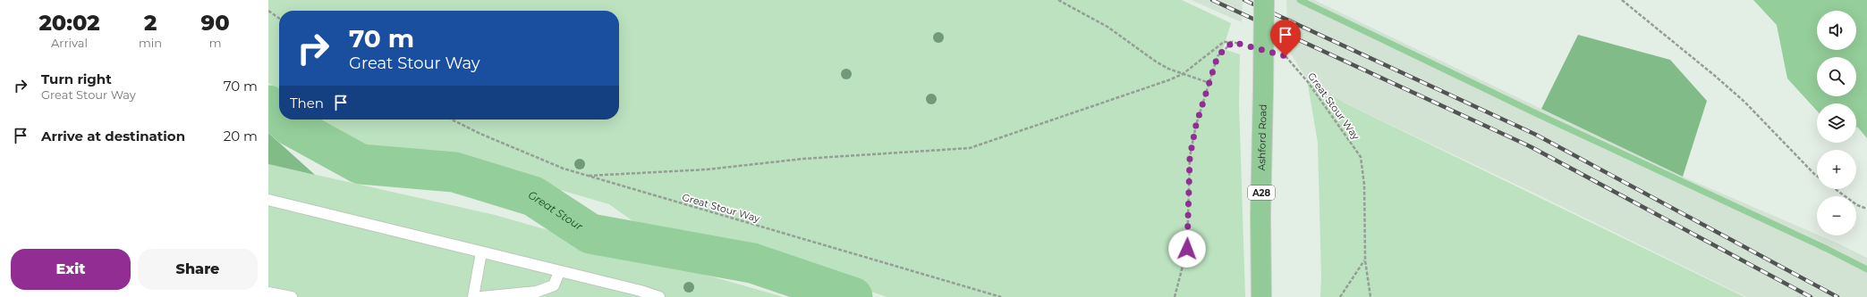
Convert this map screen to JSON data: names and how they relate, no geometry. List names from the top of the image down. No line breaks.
{"streets":{"highway":["Ashford Road","A28"],"path":["Great Stour Way"]},"water":["Great Stour"],"page":{"eta":["20:02","Arrival","2","min","90","m"],"map_buttons":["+","−"],"turn":["70 m","Great Stour Way"],"list":[{"name":"Turn right","note":"Great Stour Way","value":"70 m"},{"name":"Arrive at destination","value":"20 m"}],"then":"Then","buttons":["Exit","Share"]}}
